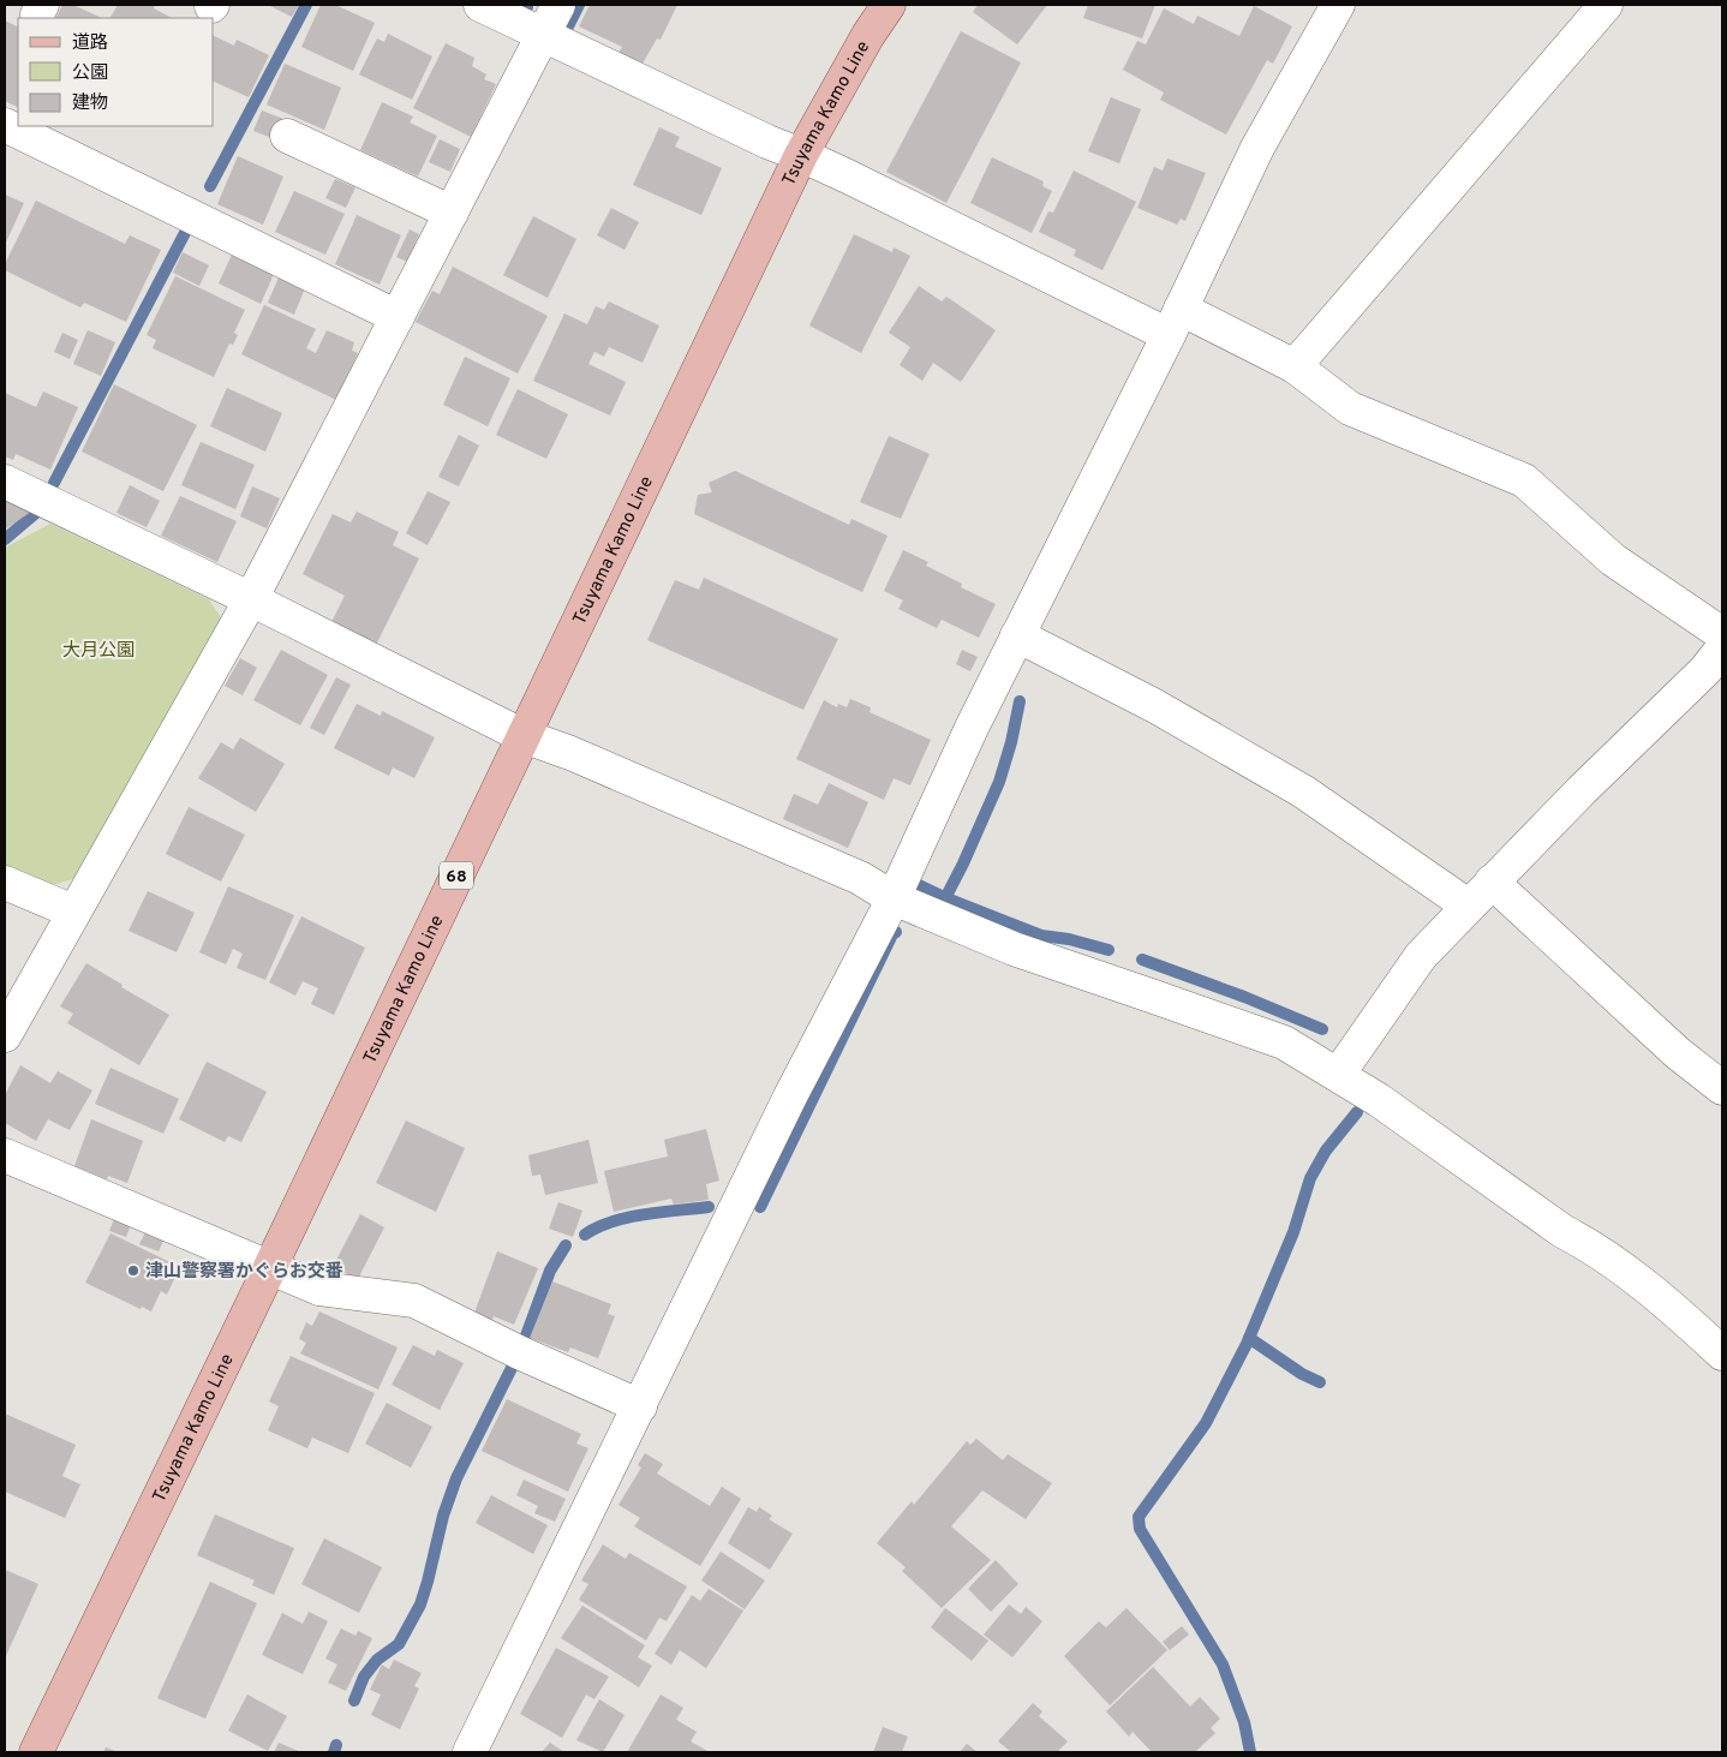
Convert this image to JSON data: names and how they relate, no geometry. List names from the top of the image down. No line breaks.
{"streets":{"main road":["Tsuyama Kamo Line","68"]},"parks":["大月公園"],"places":["津山警察署かぐらお交番"],"legend":["道路","公園","建物"]}
